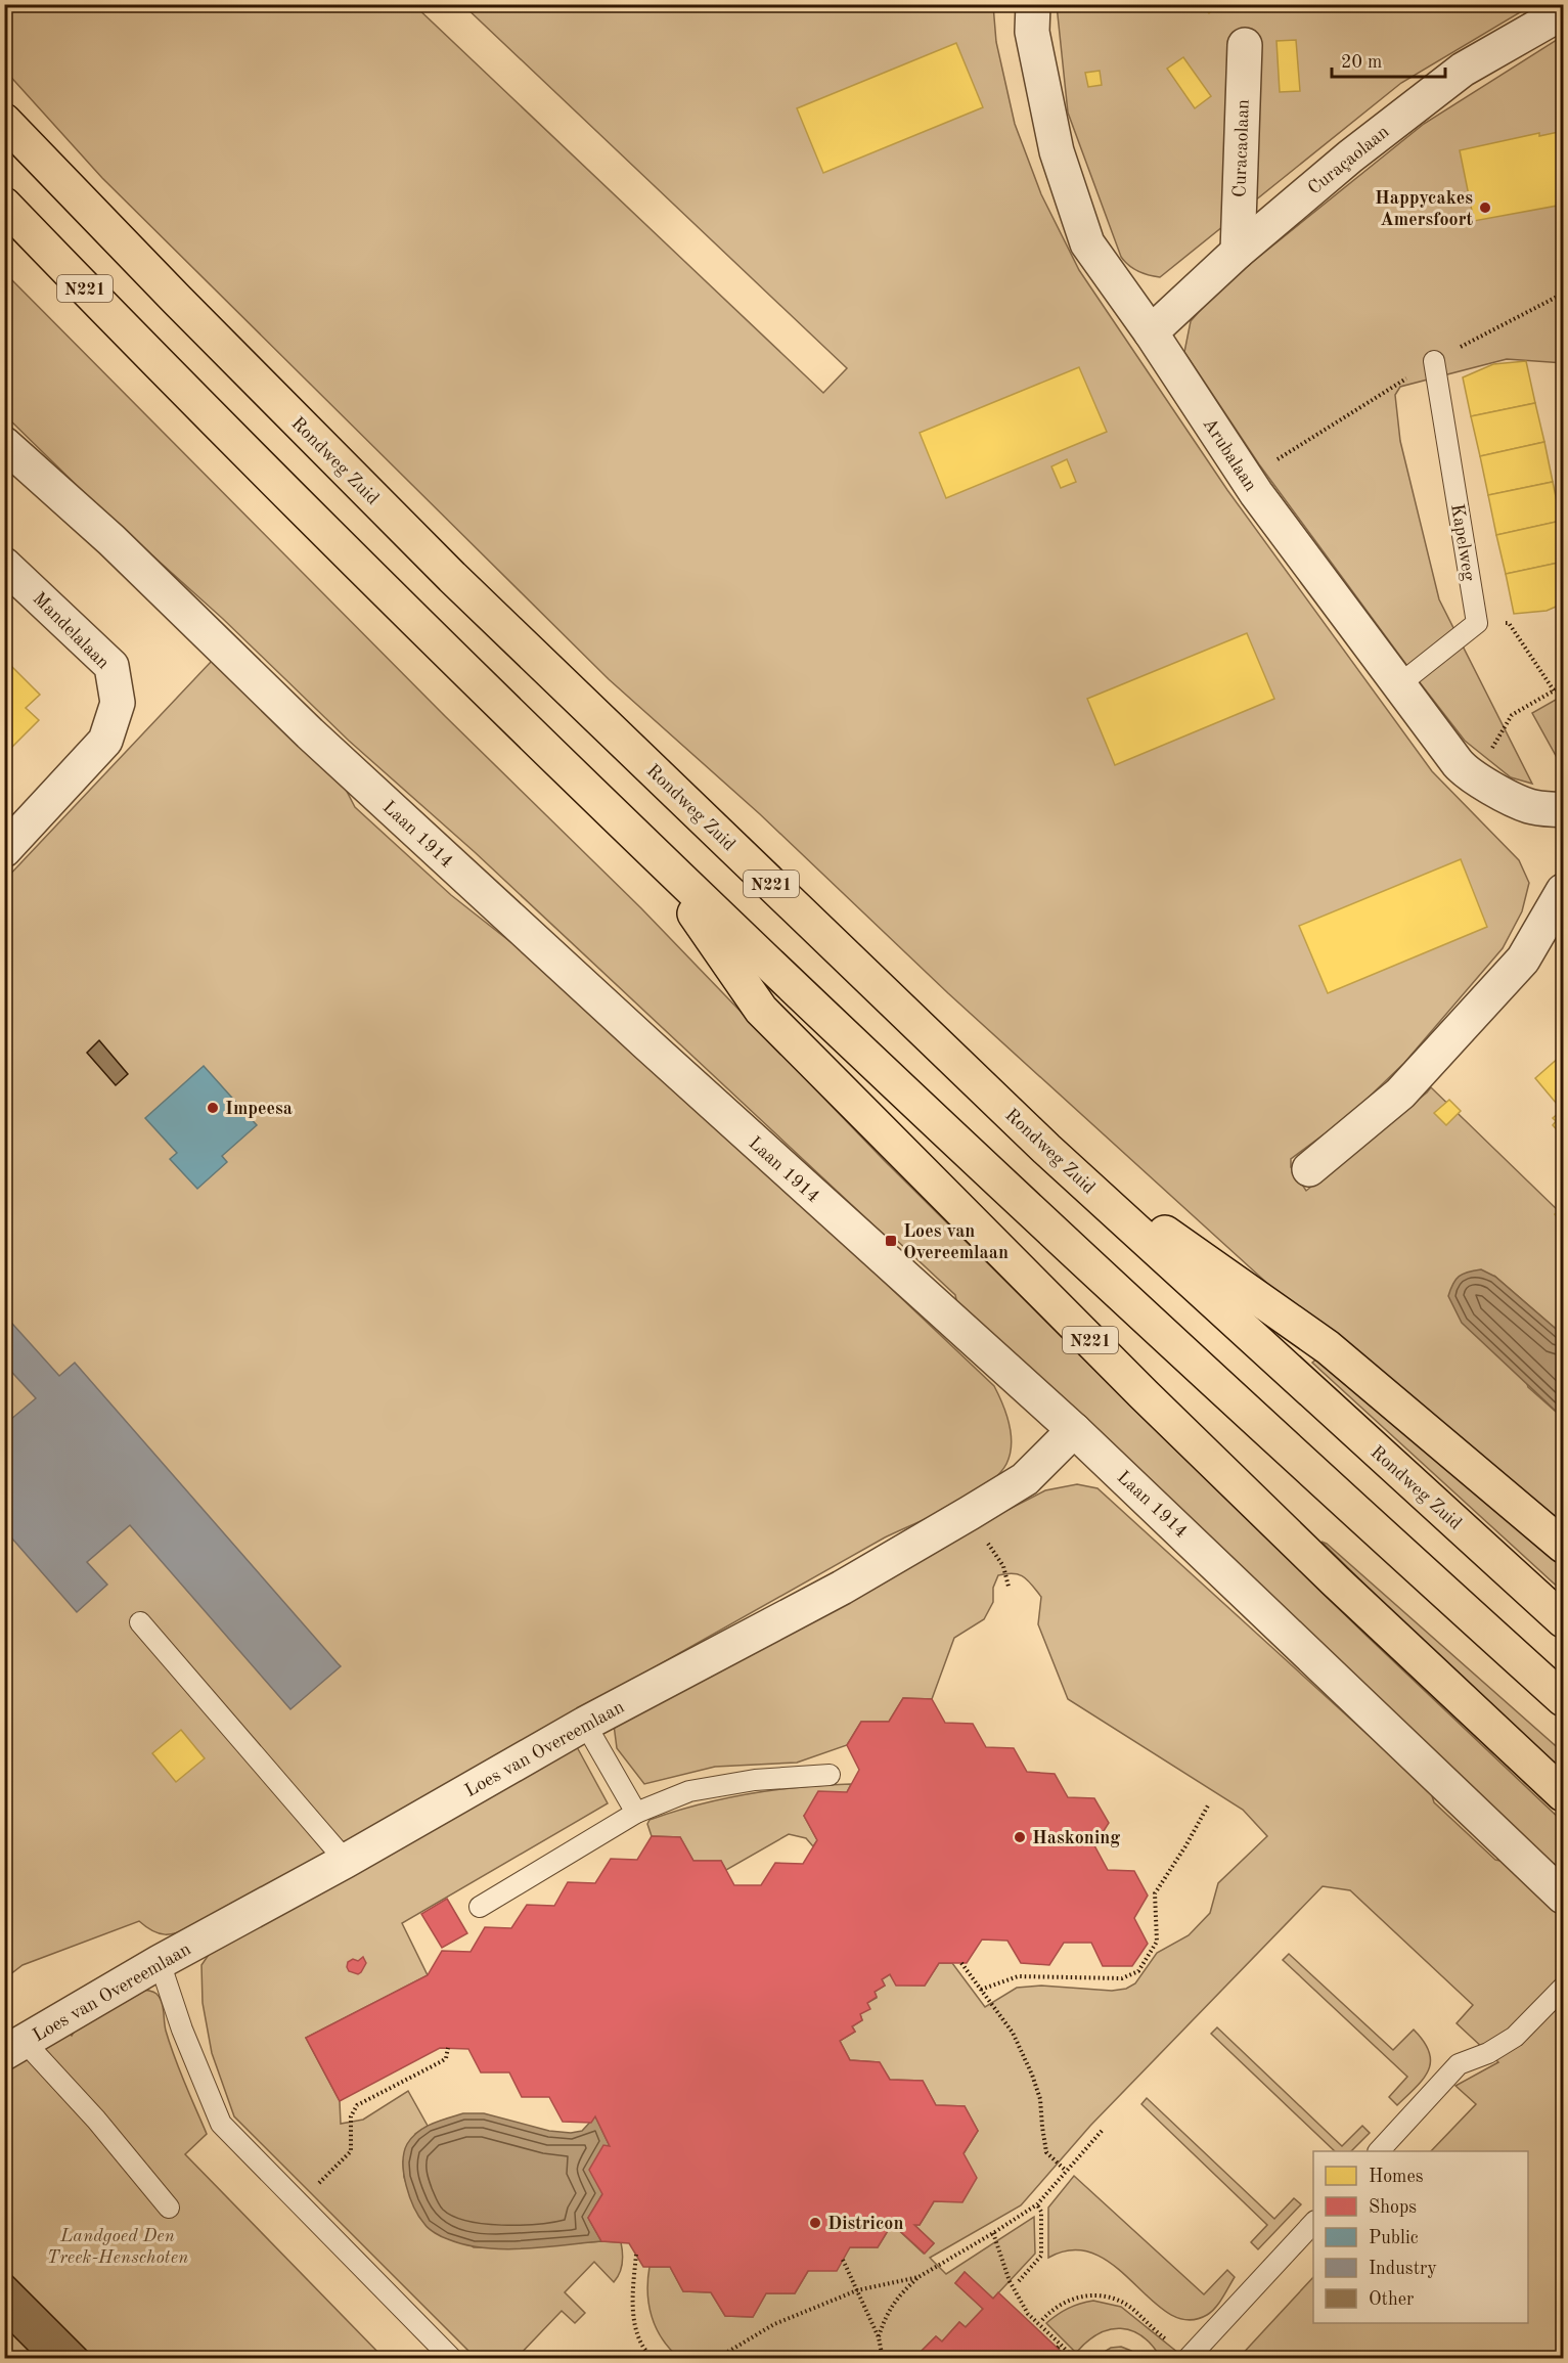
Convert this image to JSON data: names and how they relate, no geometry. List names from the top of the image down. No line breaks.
{"streets":{"main road":["N221","Rondweg Zuid"],"street":["Curacaolaan","Curaçaolaan","Arubalaan","Mandelalaan","Laan 1914","Loes van Overeemlaan"],"lane":["Kapelweg"]},"crossings":[["Curacaolaan","Curaçaolaan"],["Curaçaolaan","Arubalaan"],["N221","Rondweg Zuid"],["Laan 1914","Loes van Overeemlaan"]],"parks":["Landgoed Den Treek-Henschoten"],"places":{"other":["Happycakes Amersfoort","Impeesa","Haskoning","Districon"],"transit":["Loes van Overeemlaan"]},"legend":["Homes","Shops","Public","Industry","Other"],"scale_bar":"20 m"}
